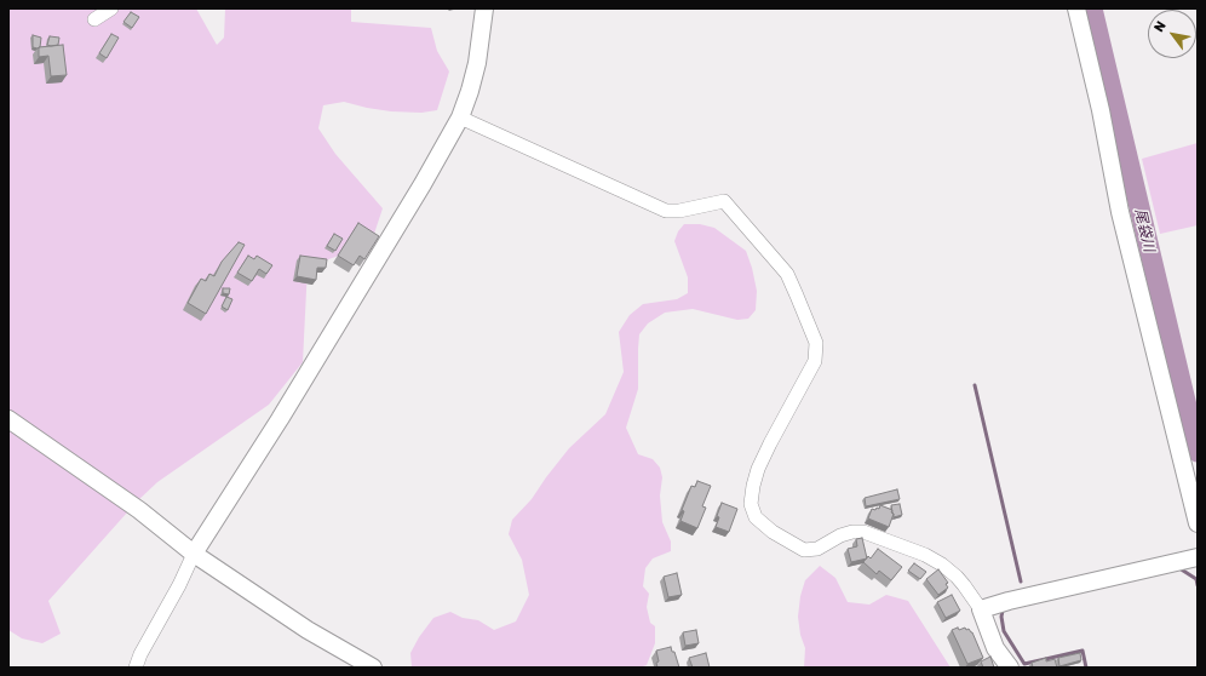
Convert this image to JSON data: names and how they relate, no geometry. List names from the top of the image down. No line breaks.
{"water":["尾袋川"],"north":"top left"}
